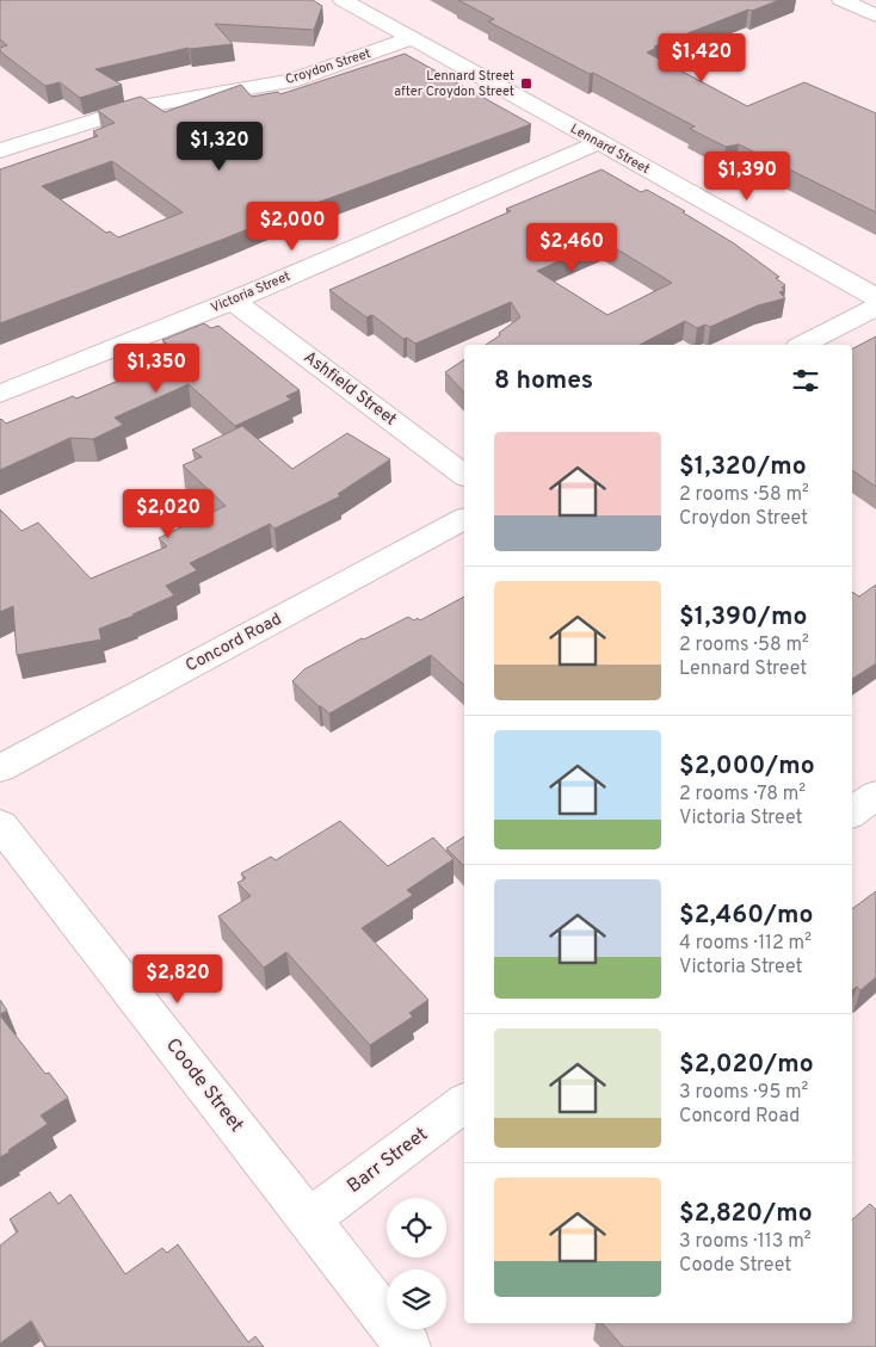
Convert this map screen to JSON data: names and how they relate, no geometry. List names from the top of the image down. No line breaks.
{"streets":{"street":["Croydon Street","Lennard Street","Victoria Street","Ashfield Street","Concord Road","Coode Street","Barr Street"]},"crossings":[["Croydon Street","Lennard Street"],["Lennard Street","Victoria Street"],["Victoria Street","Ashfield Street"],["Coode Street","Barr Street"]],"places":{"transit":["Lennard Street after Croydon Street"]},"page":{"price":["$1,420","$1,320","$1,390","$2,000","$2,460","$1,350","$2,020","$2,820"],"heading":"8 homes","list":[{"name":"$1,320/mo","note":"2 rooms · 58 m² · Croydon Street"},{"name":"$1,390/mo","note":"2 rooms · 58 m² · Lennard Street"},{"name":"$2,000/mo","note":"2 rooms · 78 m² · Victoria Street"},{"name":"$2,460/mo","note":"4 rooms · 112 m² · Victoria Street"},{"name":"$2,020/mo","note":"3 rooms · 95 m² · Concord Road"},{"name":"$2,820/mo","note":"3 rooms · 113 m² · Coode Street"}]}}
